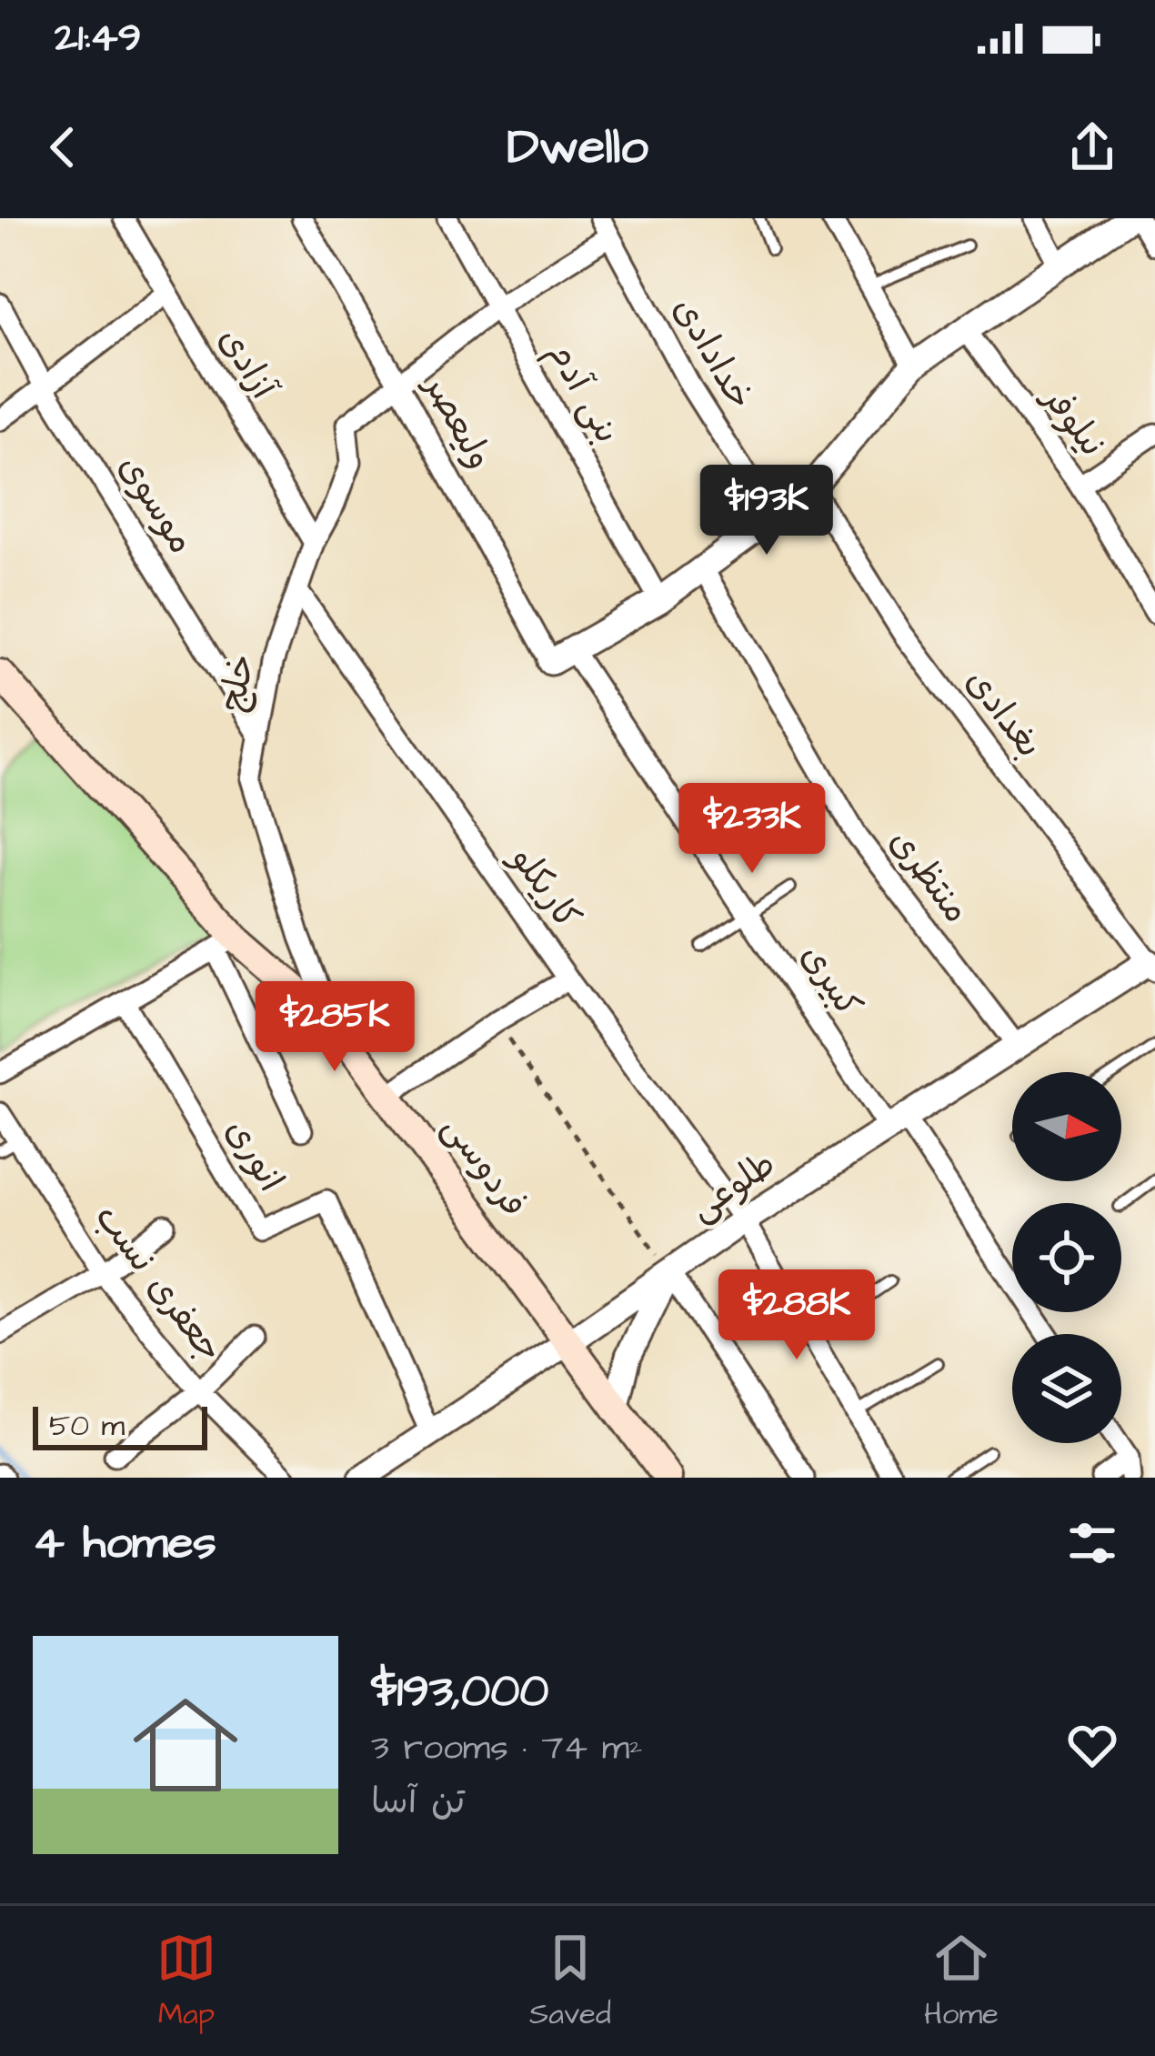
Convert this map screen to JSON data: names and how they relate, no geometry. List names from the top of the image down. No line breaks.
{"streets":{"main road":["فردوسی"],"street":["خدادادی","آزادی","بنی آدم","نیلوفر","ولیعصر","موسوی","خلج","بغدادی","منتظری","کاریکلو","کبیری","انوری","طلوعی","جعفری نسب"]},"crossings":[["آزادی","خلج"],["ولیعصر","خلج"],["ولیعصر","کبیری"],["موسوی","خلج"],["خلج","کاریکلو"],["خلج","فردوسی"],["بغدادی","طلوعی"],["منتظری","طلوعی"],["کاریکلو","طلوعی"],["کبیری","طلوعی"],["انوری","طلوعی"],["فردوسی","طلوعی"]],"scale_bar":"50 m","north":"right","page":{"status":"21:49","header":"Dwello","price":["$193K","$233K","$285K","$288K"],"scale":"50 m","heading":"4 homes","list":[{"name":"$193,000","note":"3 rooms · 74 m² · تن آسا"}],"tabs":["Map","Saved","Home"]}}
